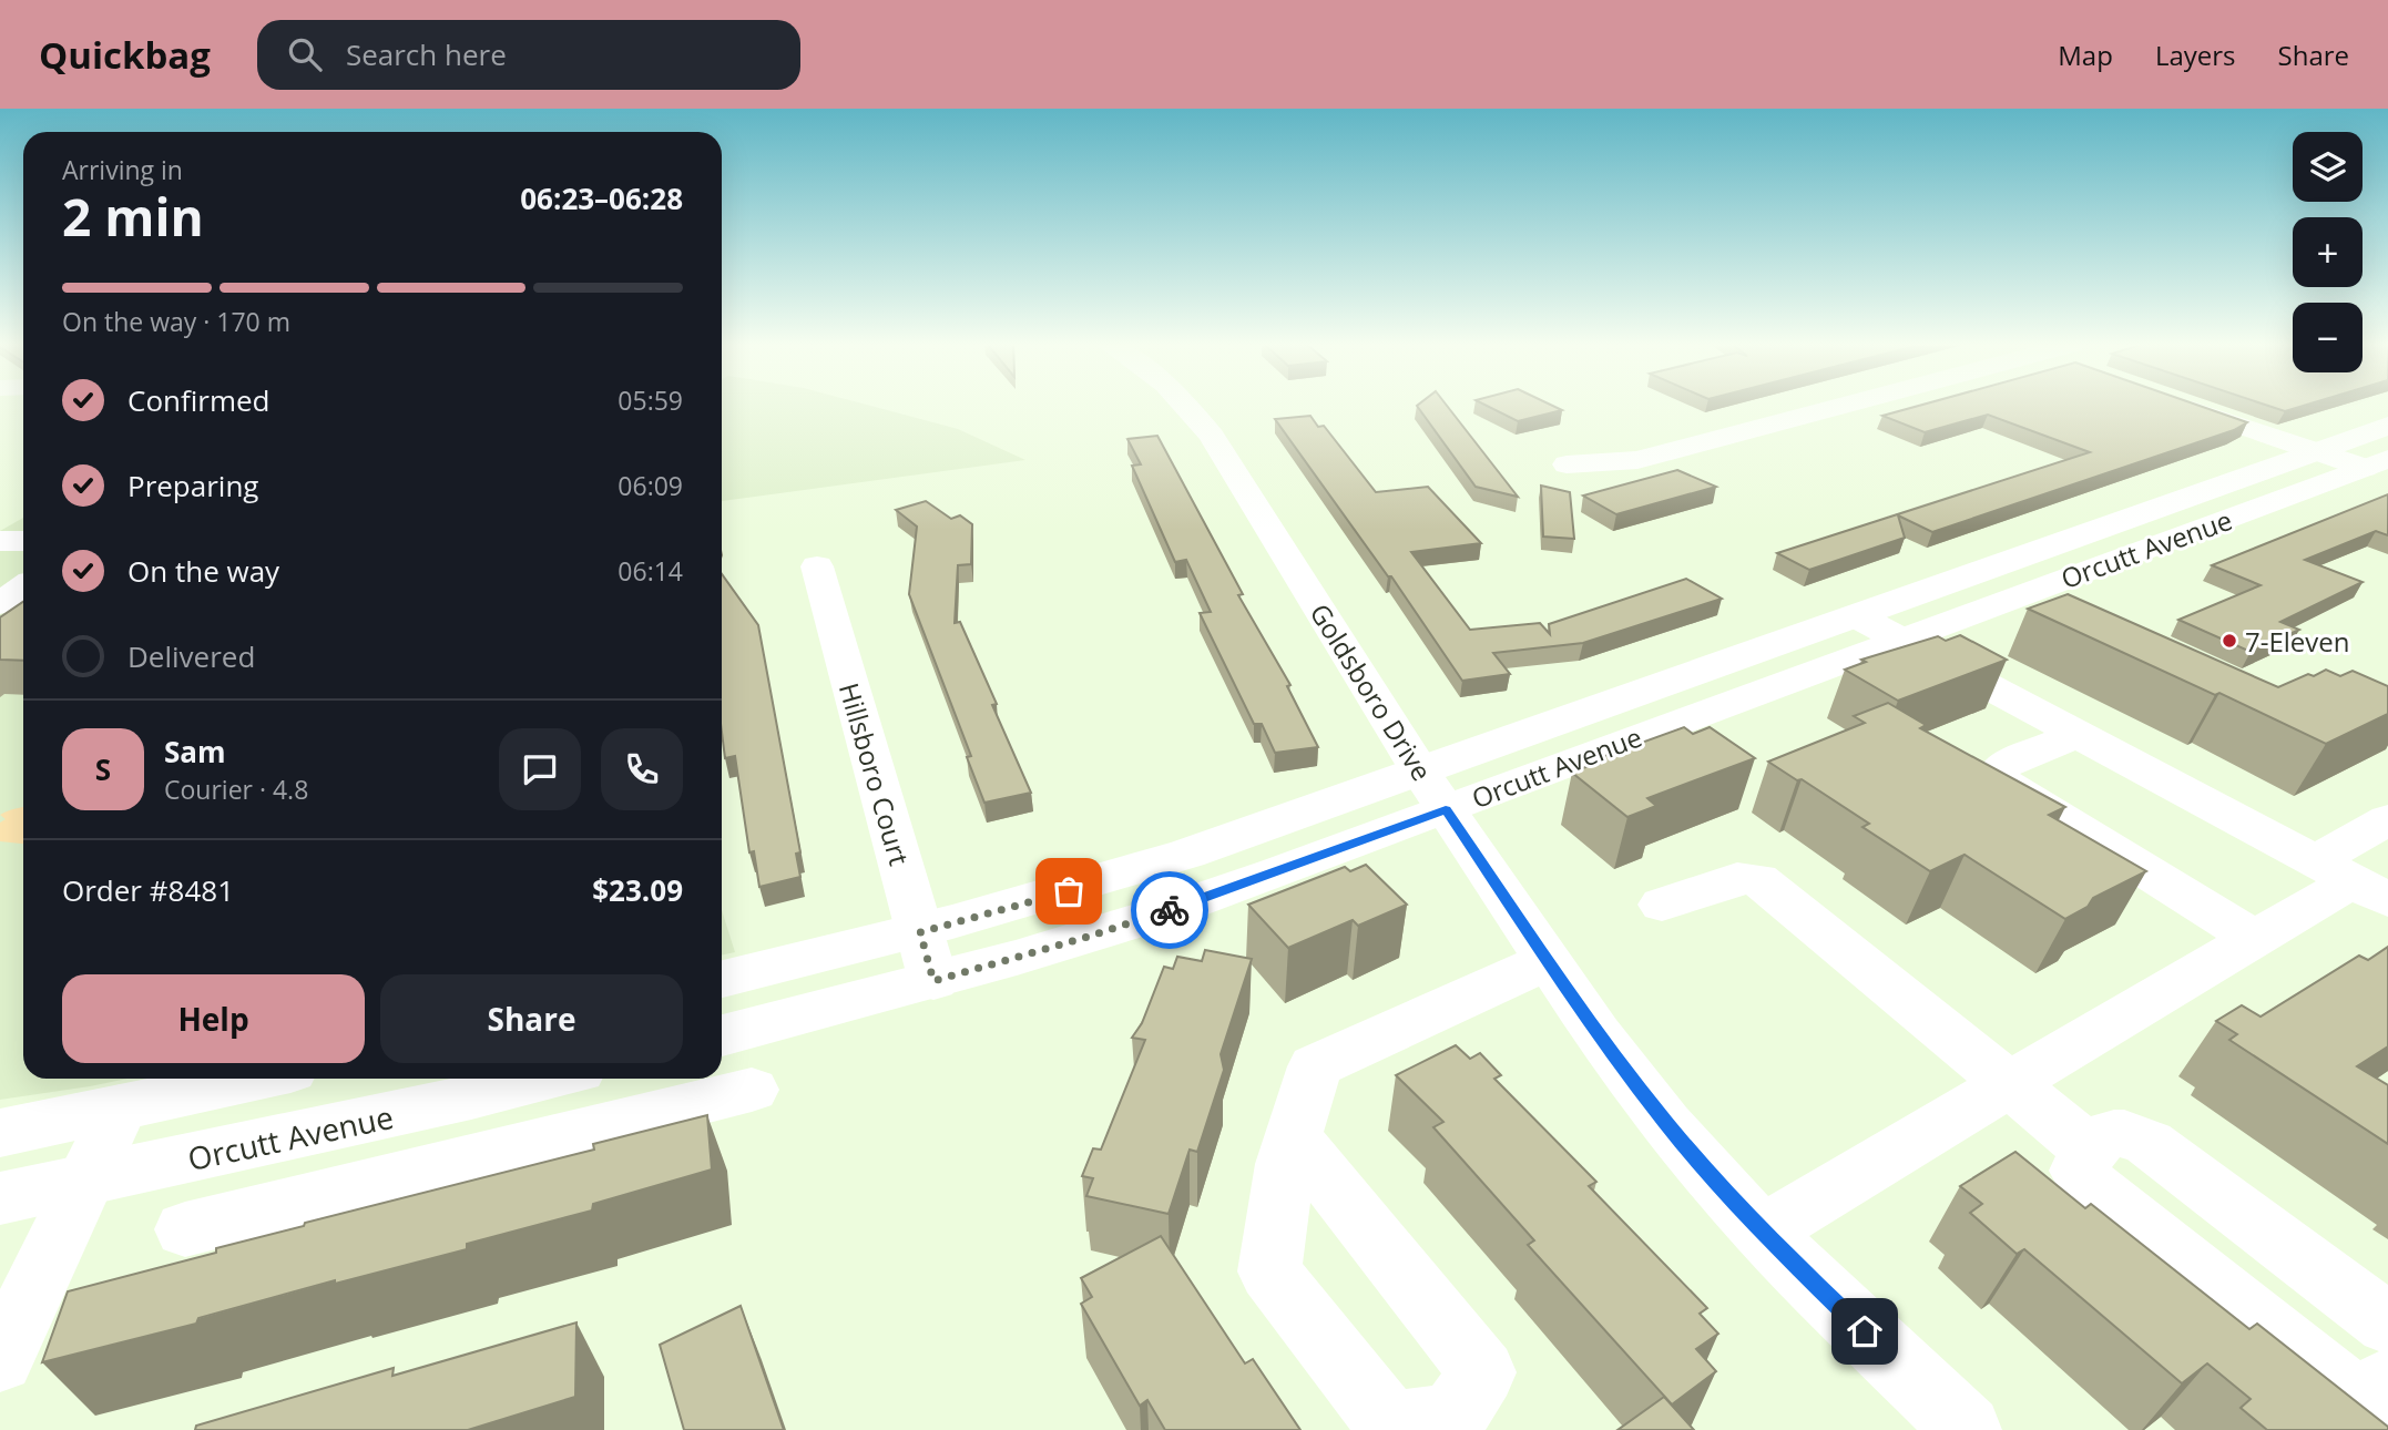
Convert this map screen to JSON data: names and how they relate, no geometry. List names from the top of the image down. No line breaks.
{"streets":{"street":["Orcutt Avenue","Goldsboro Drive","Hillsboro Court"]},"crossings":[["Orcutt Avenue","Goldsboro Drive"],["Orcutt Avenue","Hillsboro Court"]],"places":["7-Eleven"],"page":{"header":"Quickbag","search":"Search here","nav":["Map","Layers","Share"],"map_buttons":["+","−"],"heading":["2 min","Arriving in","06:23–06:28"],"panel":["Sam","Courier · 4.8","Order #8481","$23.09"],"bar":"On the way · 170 m","list":[["Confirmed","05:59"],["Preparing","06:09"],["On the way","06:14"],"Delivered"],"round":"S","buttons":["Help","Share"]}}
